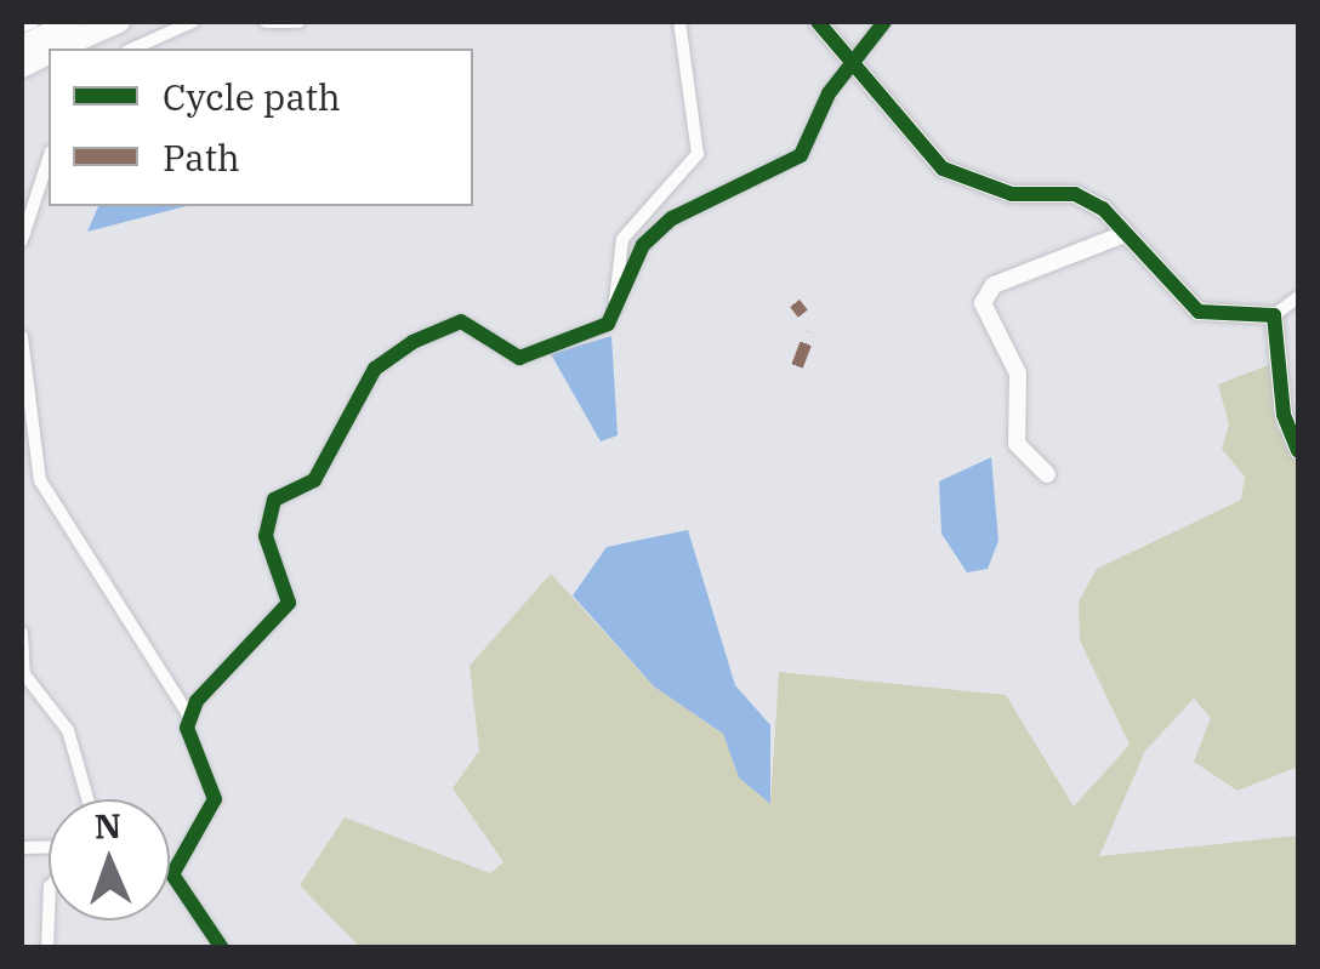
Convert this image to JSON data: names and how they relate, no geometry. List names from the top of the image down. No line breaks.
{"legend":["Cycle path","Path"],"north":"top"}
